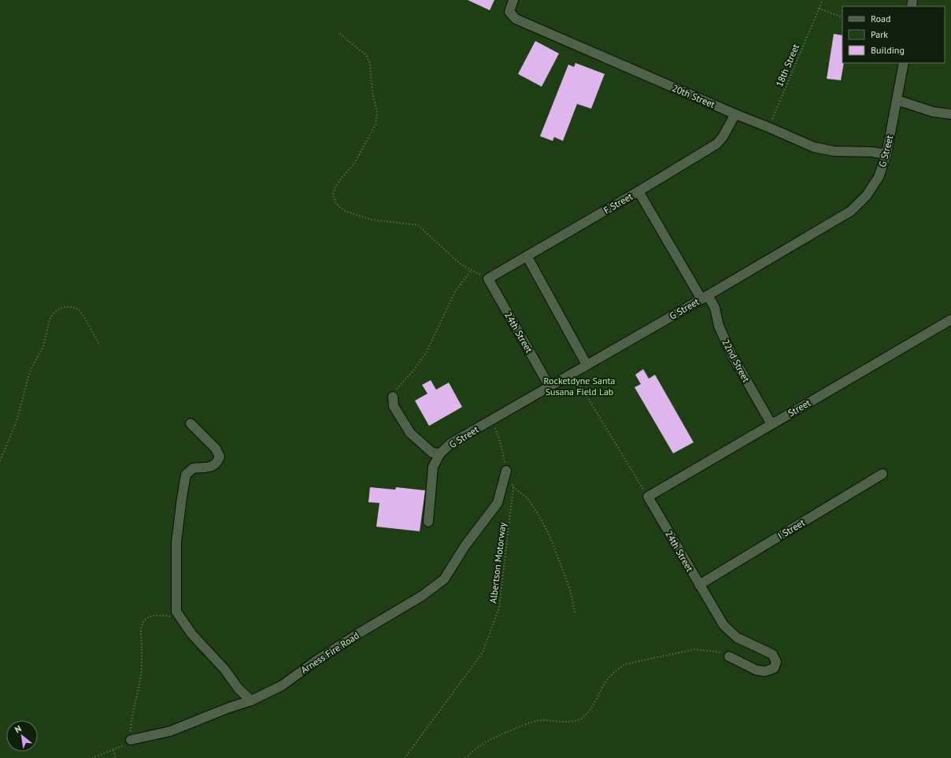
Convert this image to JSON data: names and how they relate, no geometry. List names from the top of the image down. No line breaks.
{"streets":{"lane":["20th Street","G Street","F Street","24th Street","22nd Street","Street","I Street","Arness Fire Road"],"path":["18th Street","Albertson Motorway"]},"crossings":[["18th Street","20th Street"],["20th Street","G Street"],["20th Street","F Street"],["G Street","24th Street"],["G Street","22nd Street"],["G Street","Albertson Motorway"],["F Street","24th Street"],["F Street","22nd Street"],["24th Street","Street"],["24th Street","I Street"],["22nd Street","Street"],["Albertson Motorway","Arness Fire Road"]],"parks":["Rocketdyne Santa Susana Field Lab"],"legend":["Road","Park","Building"],"north":"top left"}
